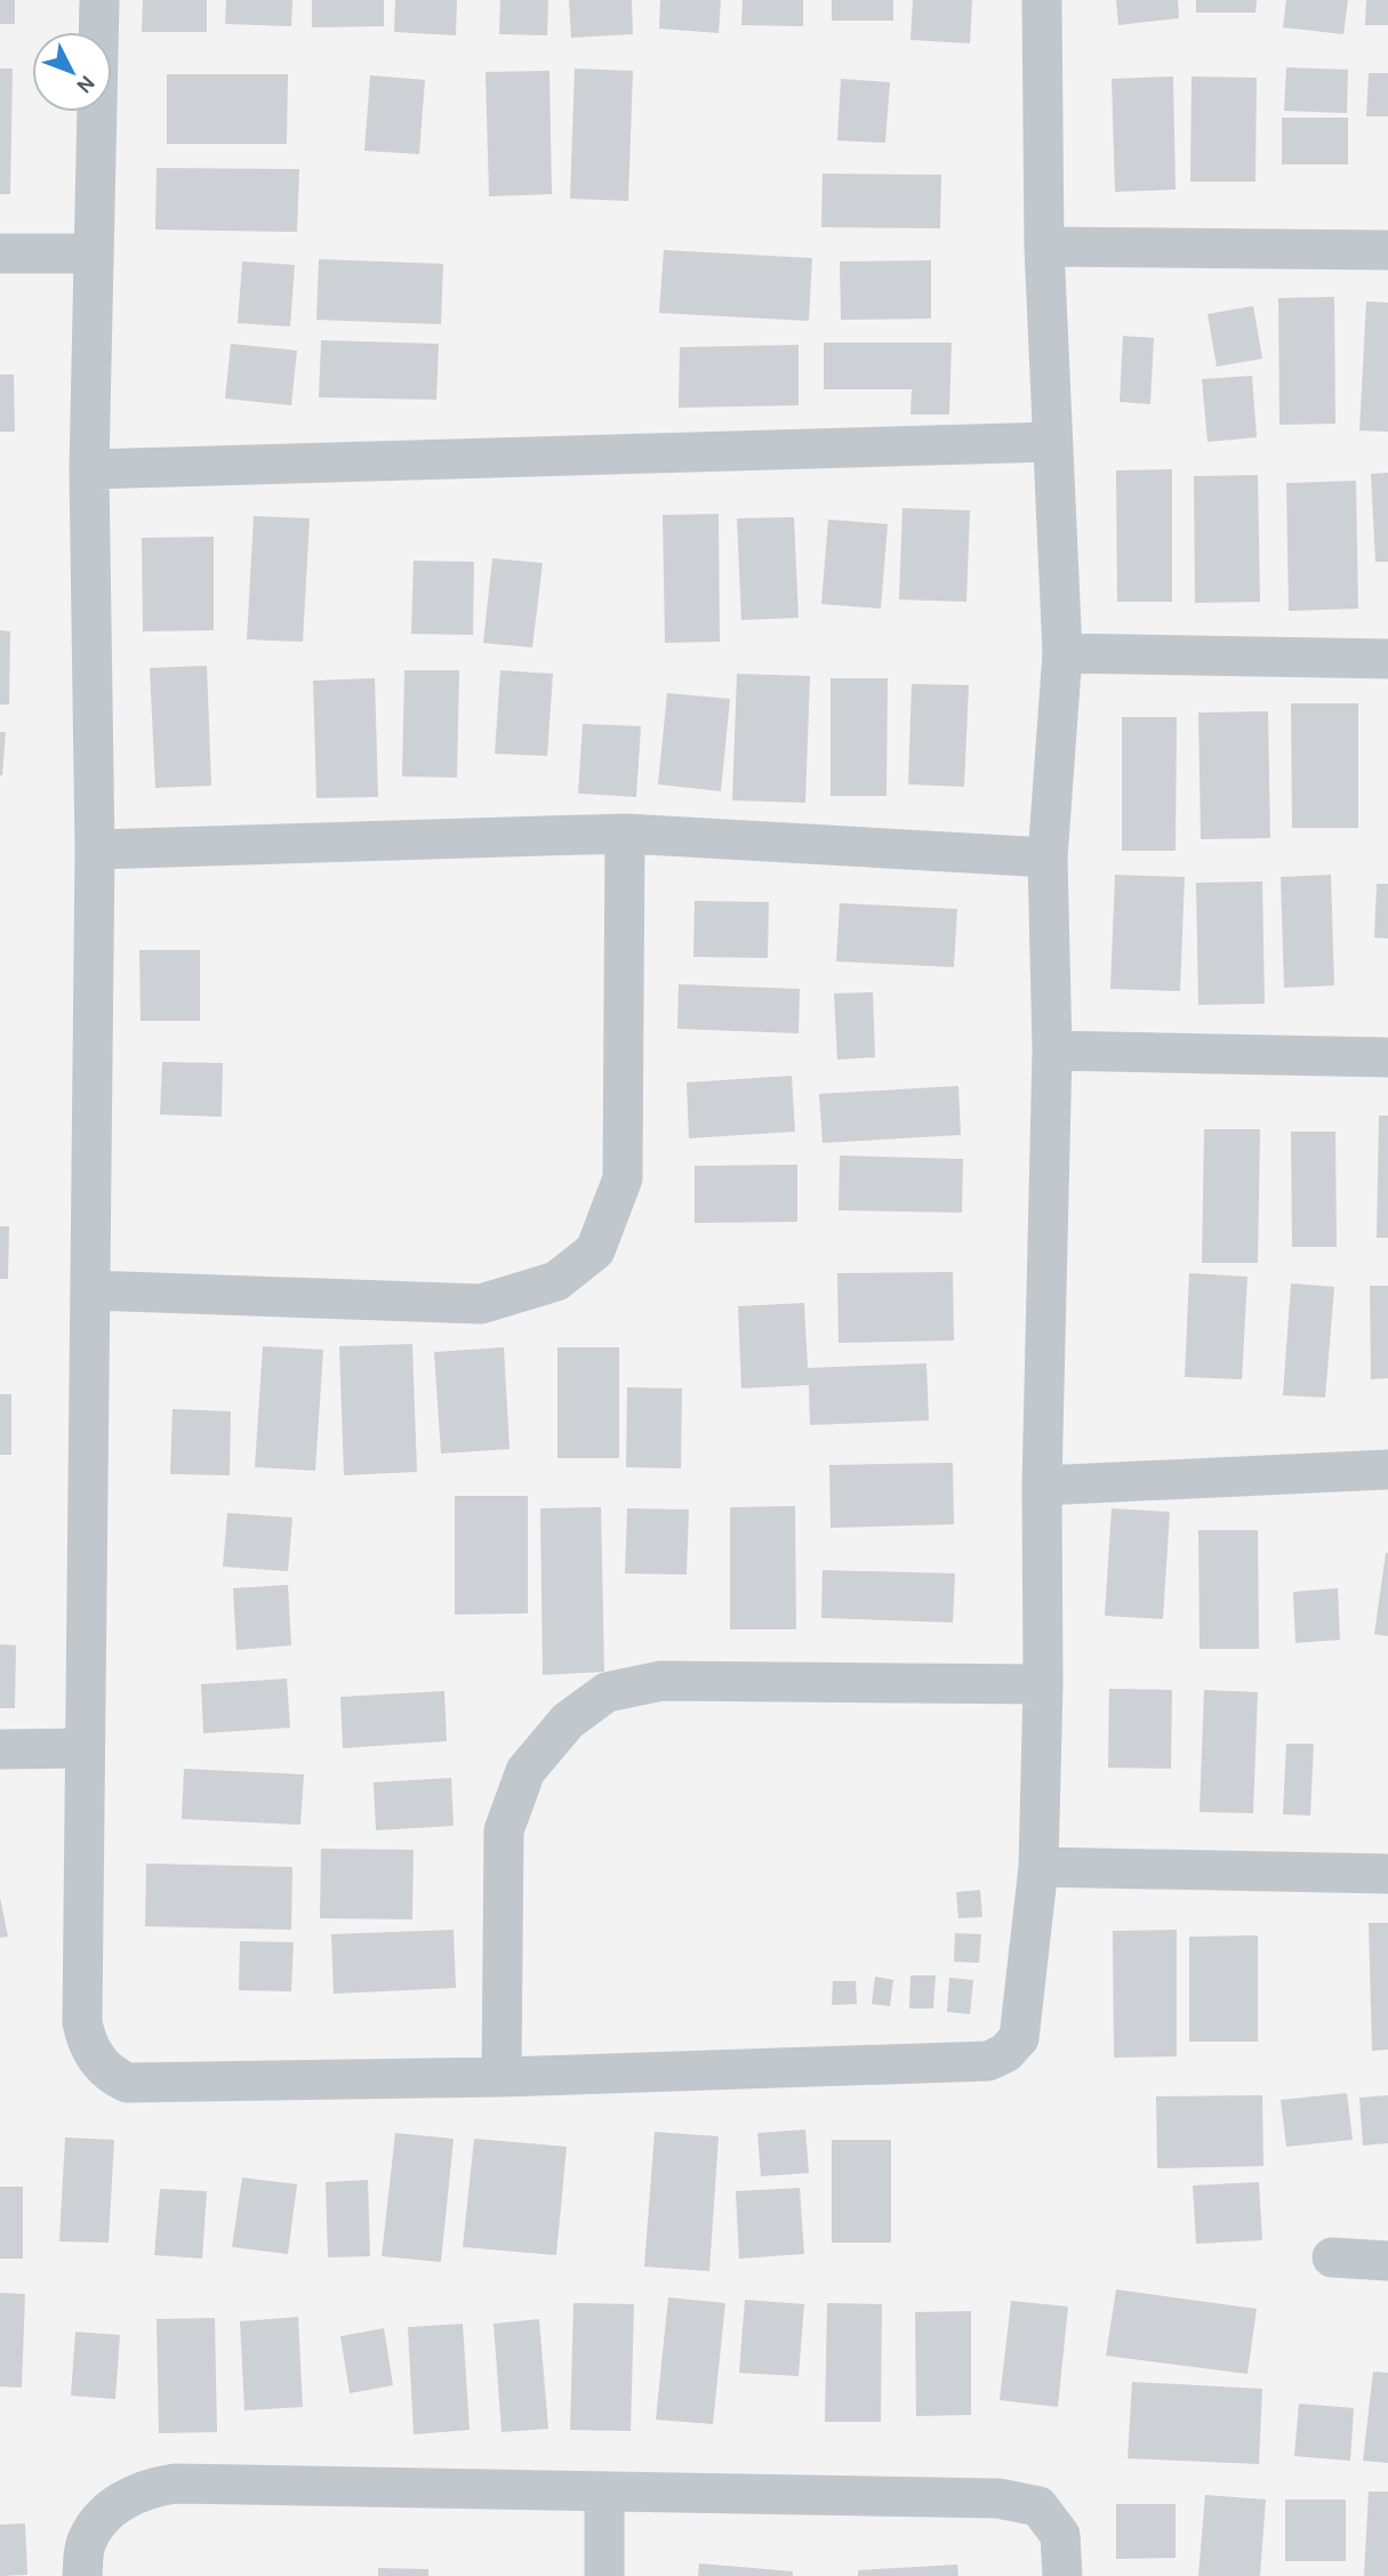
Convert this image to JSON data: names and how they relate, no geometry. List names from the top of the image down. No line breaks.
{"north":"bottom right"}
